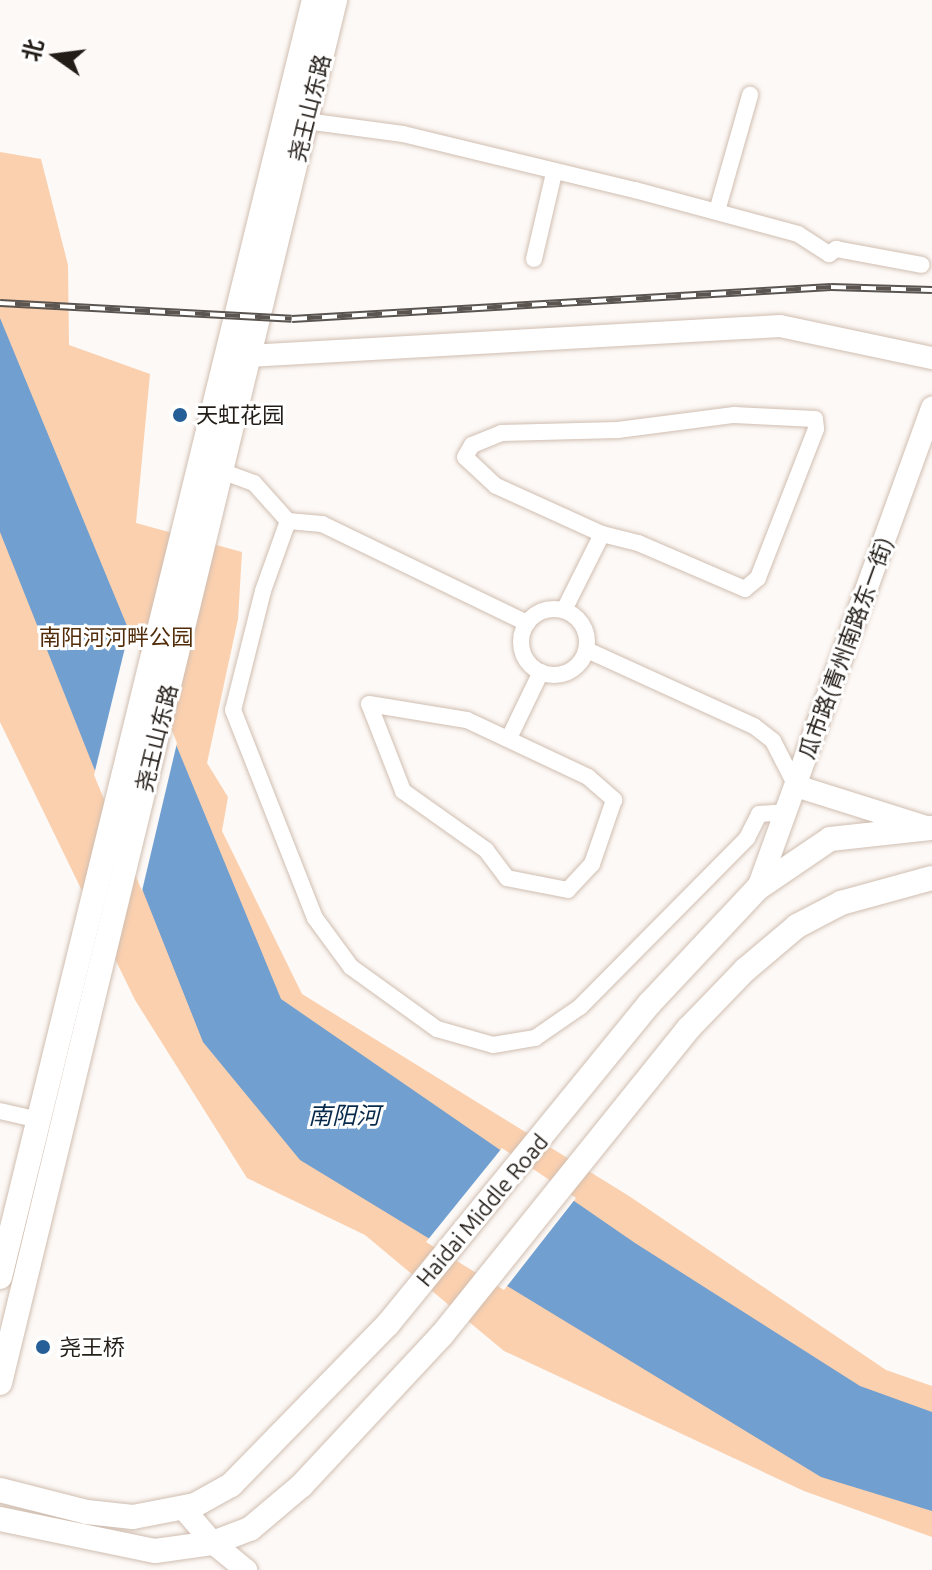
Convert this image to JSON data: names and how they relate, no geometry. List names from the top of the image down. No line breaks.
{"streets":{"main road":["尧王山东路","Haidai Middle Road"],"street":["瓜市路(青州南路东一街)"]},"crossings":[["瓜市路(青州南路东一街)","Haidai Middle Road"]],"water":["南阳河"],"parks":["南阳河河畔公园"],"places":["天虹花园","尧王桥"],"north":"left"}
